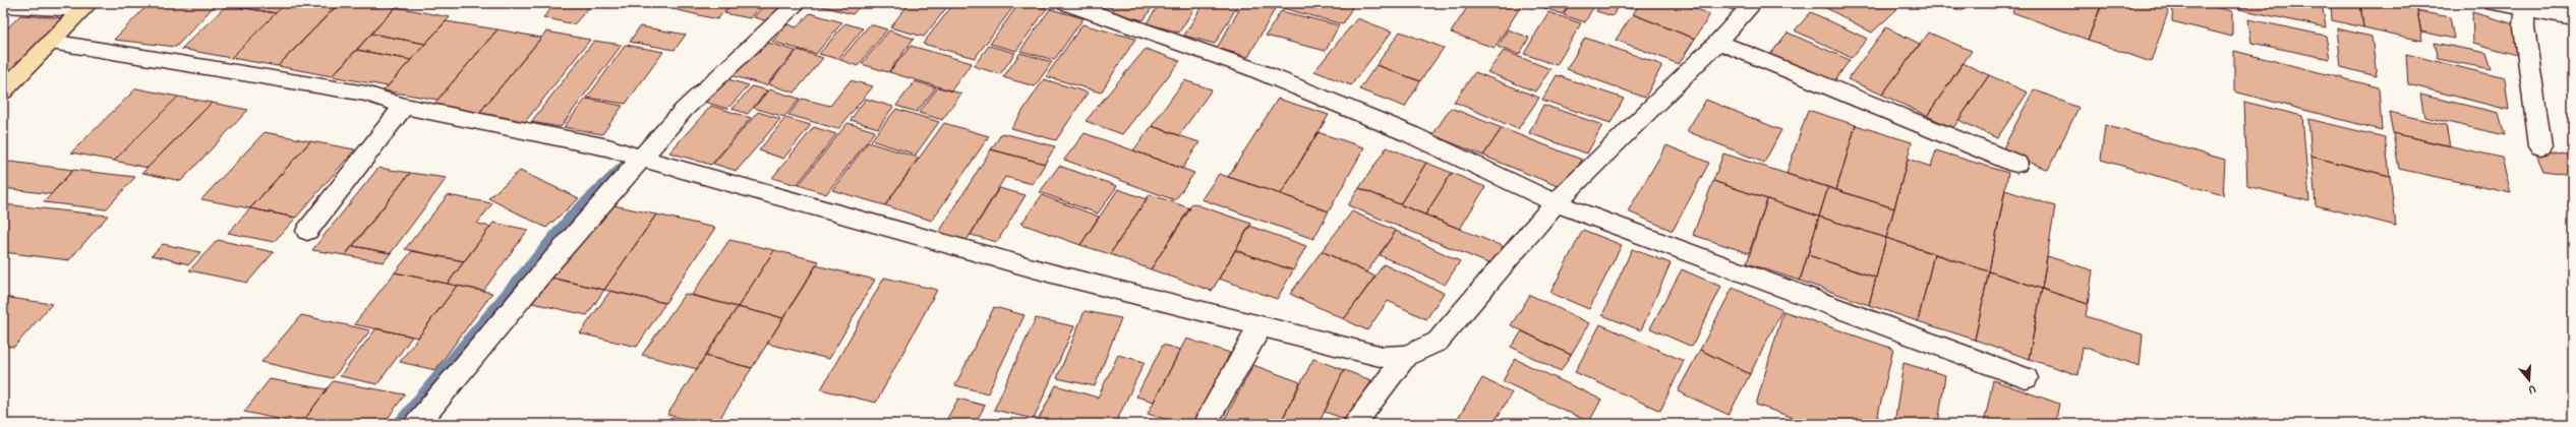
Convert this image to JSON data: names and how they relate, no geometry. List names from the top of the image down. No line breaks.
{"north":"bottom"}
